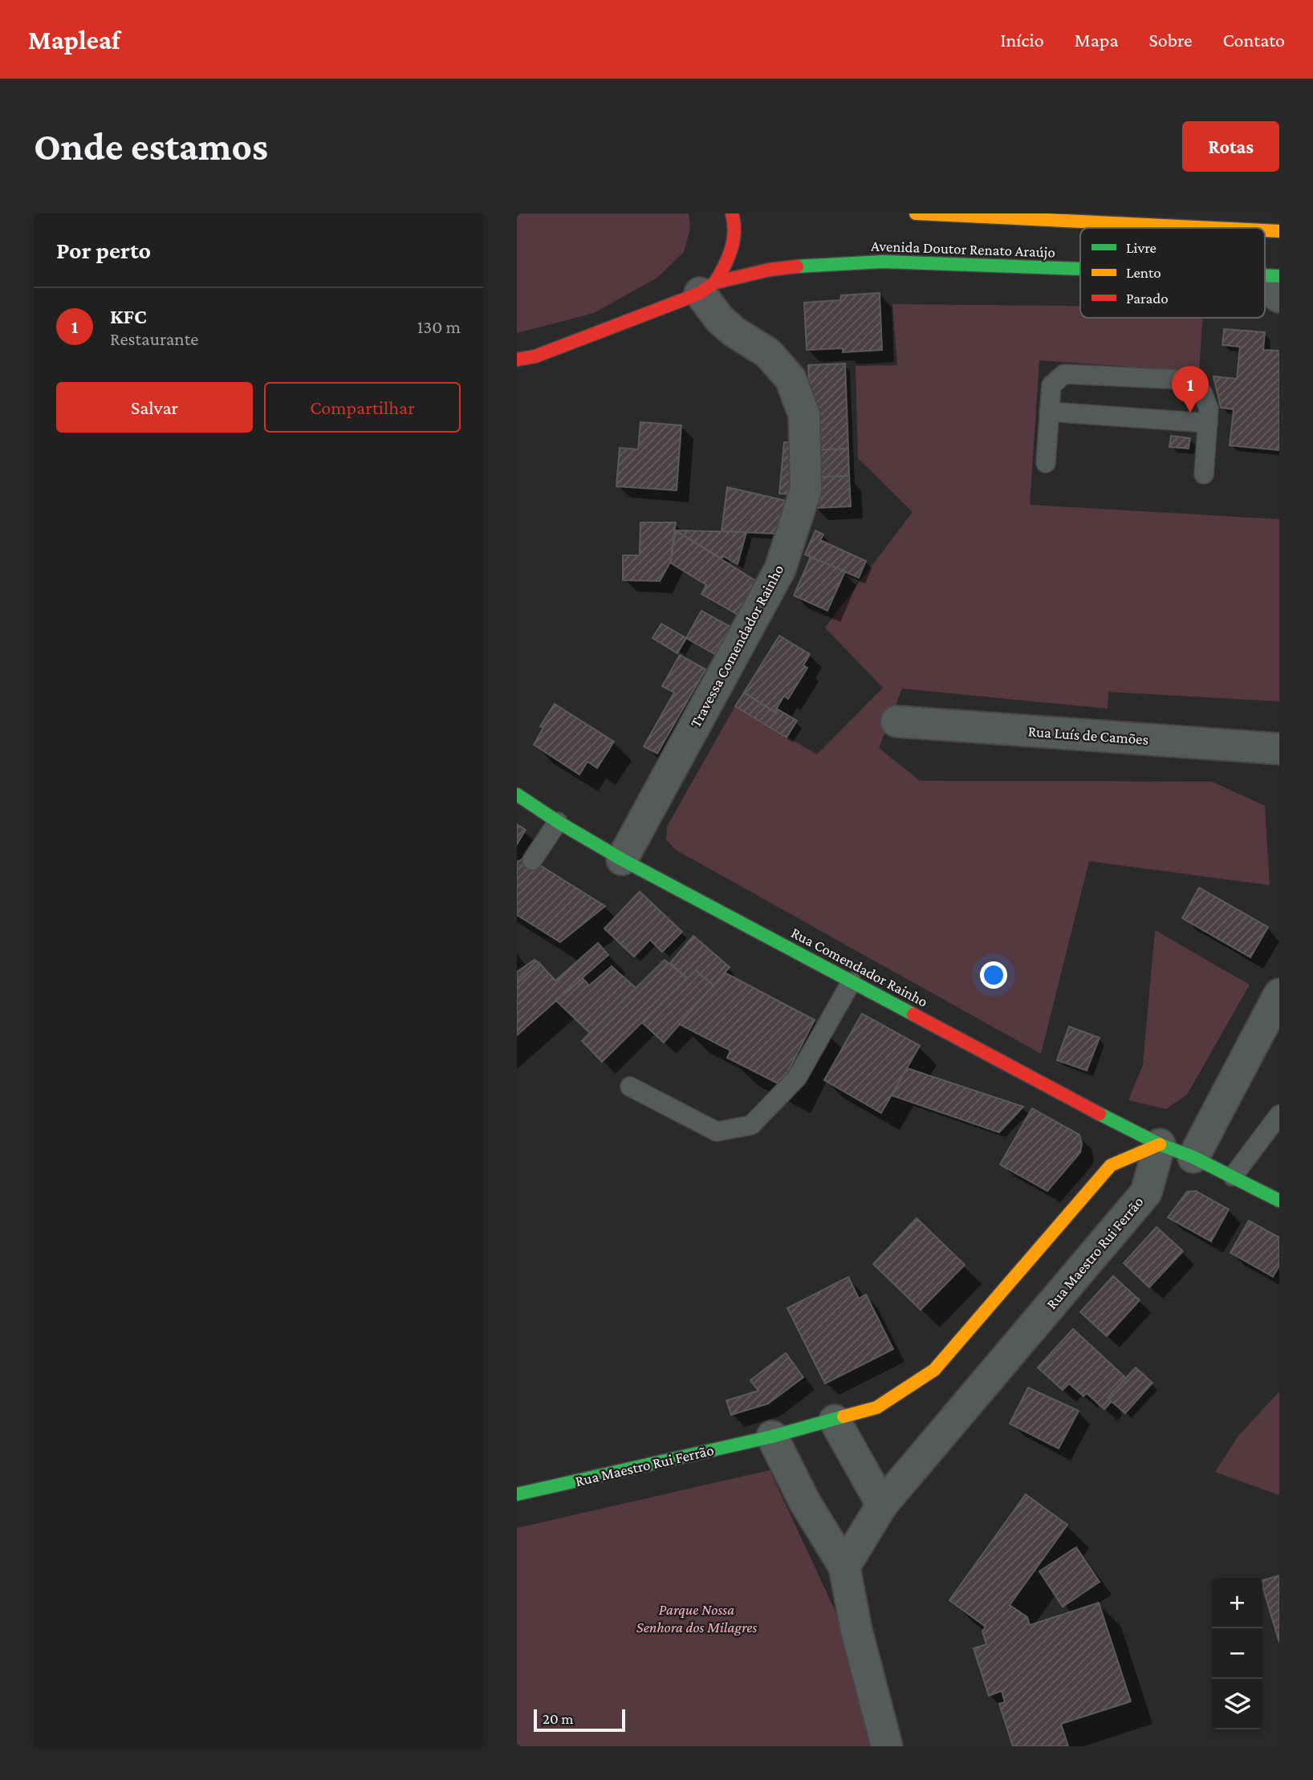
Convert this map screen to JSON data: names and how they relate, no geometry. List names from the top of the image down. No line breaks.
{"streets":{"street":["Avenida Doutor Renato Araújo","Travessa Comendador Rainho","Rua Luís de Camões","Rua Comendador Rainho","Rua Maestro Rui Ferrão"]},"crossings":[["Avenida Doutor Renato Araújo","Travessa Comendador Rainho"],["Travessa Comendador Rainho","Rua Comendador Rainho"],["Rua Comendador Rainho","Rua Maestro Rui Ferrão"]],"parks":["Parque Nossa Senhora dos Milagres"],"legend":["Livre","Lento","Parado"],"scale_bar":"20 m","page":{"header":"Mapleaf","nav":["Início","Mapa","Sobre","Contato"],"buttons":["Rotas",["Salvar","Compartilhar"]],"title":"Onde estamos","heading":"Por perto","list":[{"mark":"1","name":"KFC","note":"Restaurante","value":"130 m"}],"pins":"1","map_buttons":["+","−"],"scale":"20 m"}}
